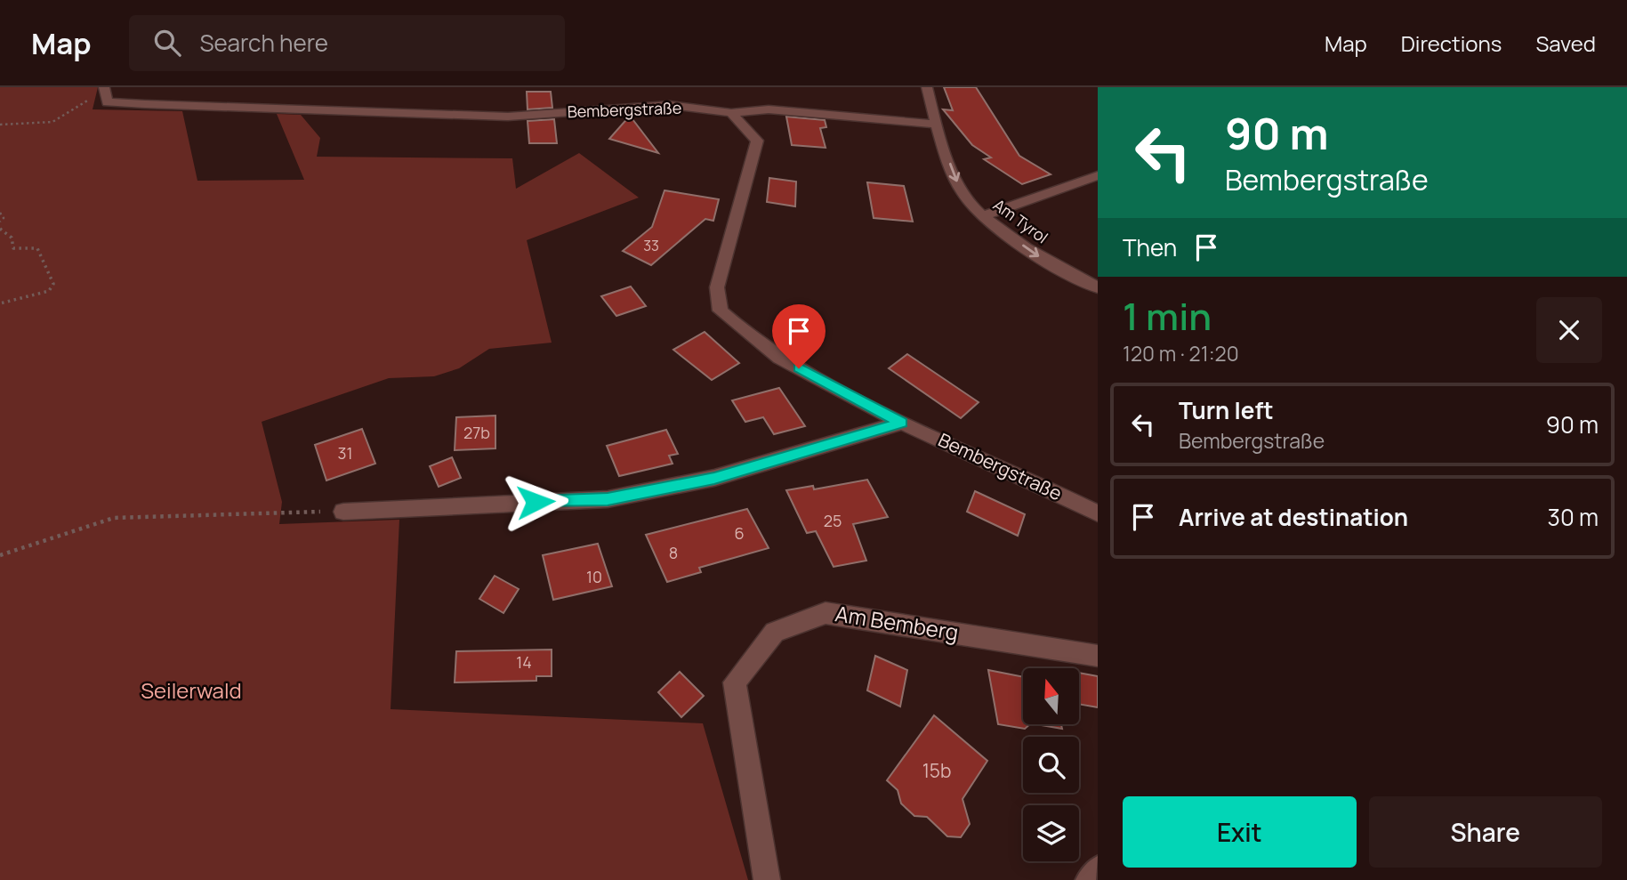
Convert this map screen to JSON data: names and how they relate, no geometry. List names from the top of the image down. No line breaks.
{"streets":{"street":["Bembergstraße","Am Tyrol","Am Bemberg"]},"one_way":["Am Tyrol"],"parks":["Seilerwald"],"house_numbers":["33","27b","31","25","6","8","10","14","15b"],"north":"top","page":{"header":"Map","search":"Search here","nav":["Map","Directions","Saved"],"turn":["90 m","Bembergstraße"],"then":"Then","heading":["1 min","120 m · 21:20"],"list":[{"name":"Turn left","note":"Bembergstraße","value":"90 m"},{"name":"Arrive at destination","value":"30 m"}],"buttons":["Exit","Share"]}}
